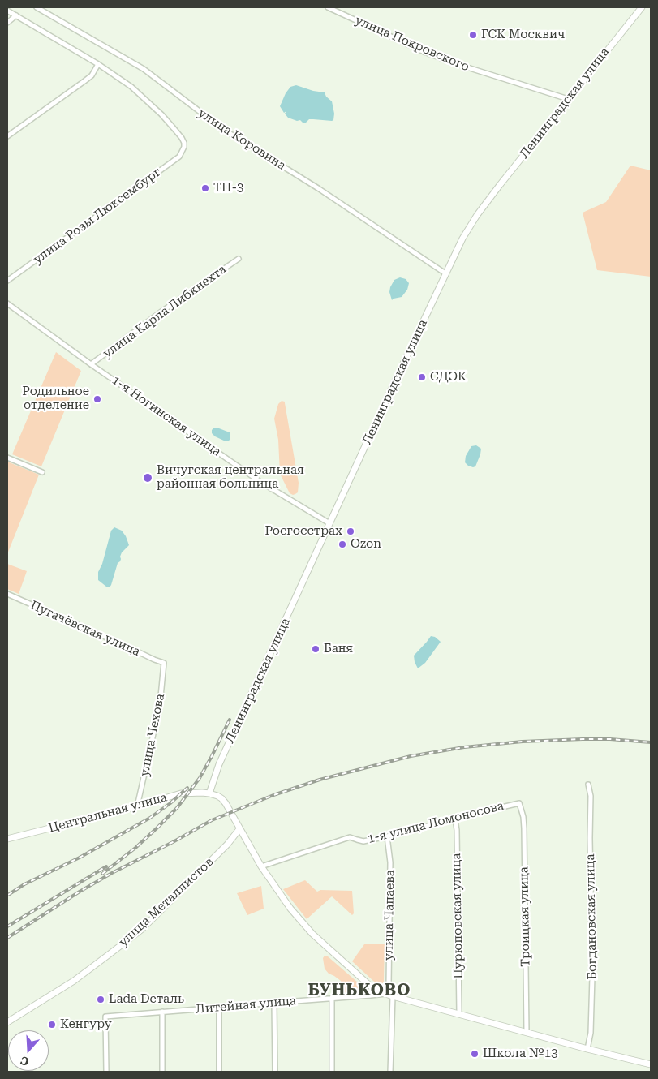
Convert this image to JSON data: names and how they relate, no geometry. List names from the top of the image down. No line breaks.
{"streets":{"main road":["Ленинградская улица","Центральная улица","улица Металлистов"],"street":["улица Покровского","улица Коровина","улица Розы Люксембург","улица Карла Либкнехта","1-я Ногинская улица","Пугачёвская улица","улица Чехова","1-я улица Ломоносова","улица Чапаева","Цурюповская улица","Троицкая улица","Богдановская улица","Литейная улица"]},"crossings":[["улица Покровского","Ленинградская улица"],["Ленинградская улица","улица Коровина"],["Ленинградская улица","1-я Ногинская улица"],["Ленинградская улица","Центральная улица"],["улица Карла Либкнехта","1-я Ногинская улица"],["Пугачёвская улица","улица Чехова"],["улица Чехова","Центральная улица"],["1-я улица Ломоносова","улица Чапаева"],["1-я улица Ломоносова","Цурюповская улица"],["1-я улица Ломоносова","Троицкая улица"],["улица Чапаева","Литейная улица"]],"districts":["БУНЬКОВО"],"places":["ГСК Москвич","ТП-3","СДЭК","Родильное отделение","Вичугская центральная районная больница","Росгосстрах","Ozon","Баня","Lada Dеталь","Кенгуру","Школа №13"],"north":"bottom"}
